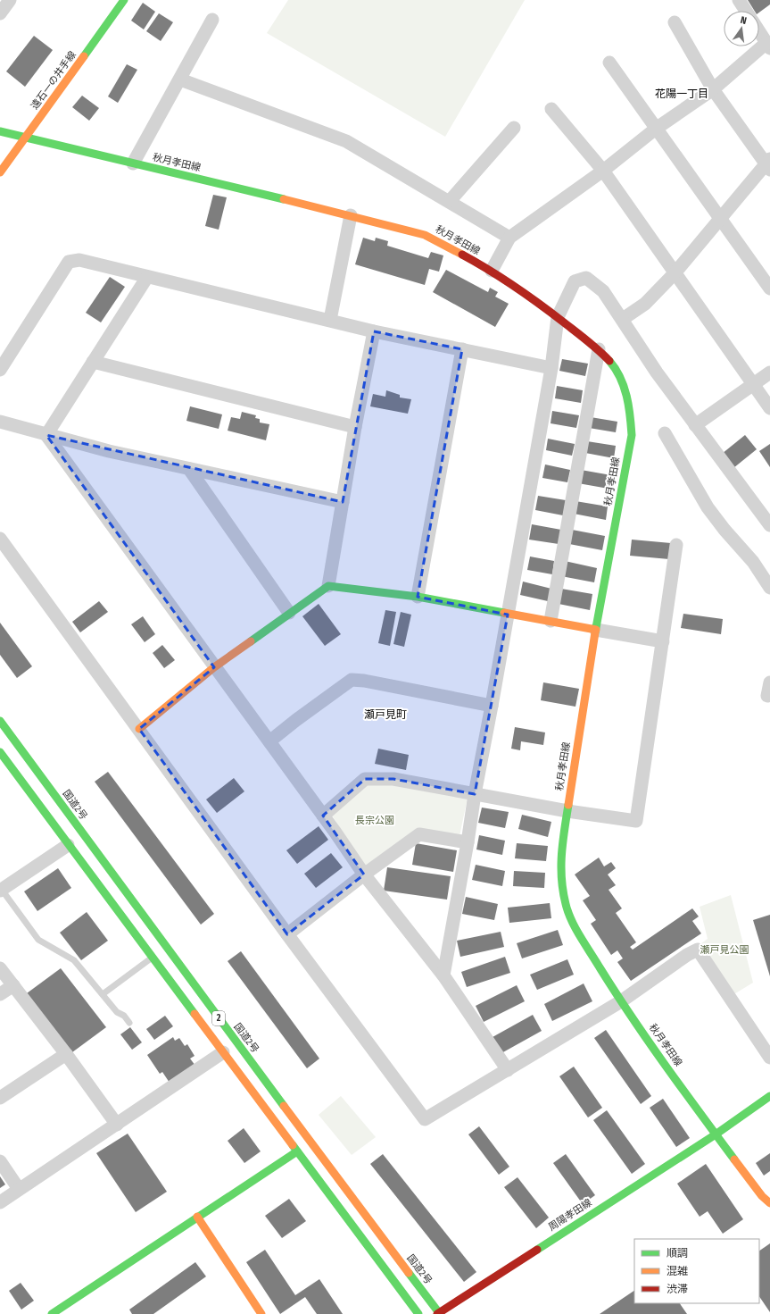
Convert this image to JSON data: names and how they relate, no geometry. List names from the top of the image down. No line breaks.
{"streets":{"main road":["遠石一の井手線","秋月孝田線","国道2号","2","周陽孝田線"]},"crossings":[["遠石一の井手線","秋月孝田線"],["秋月孝田線","周陽孝田線"],["国道2号","周陽孝田線"]],"districts":["花陽一丁目","瀬戸見町"],"parks":["長宗公園","瀬戸見公園"],"legend":["順調","混雑","渋滞"],"north":"top"}
